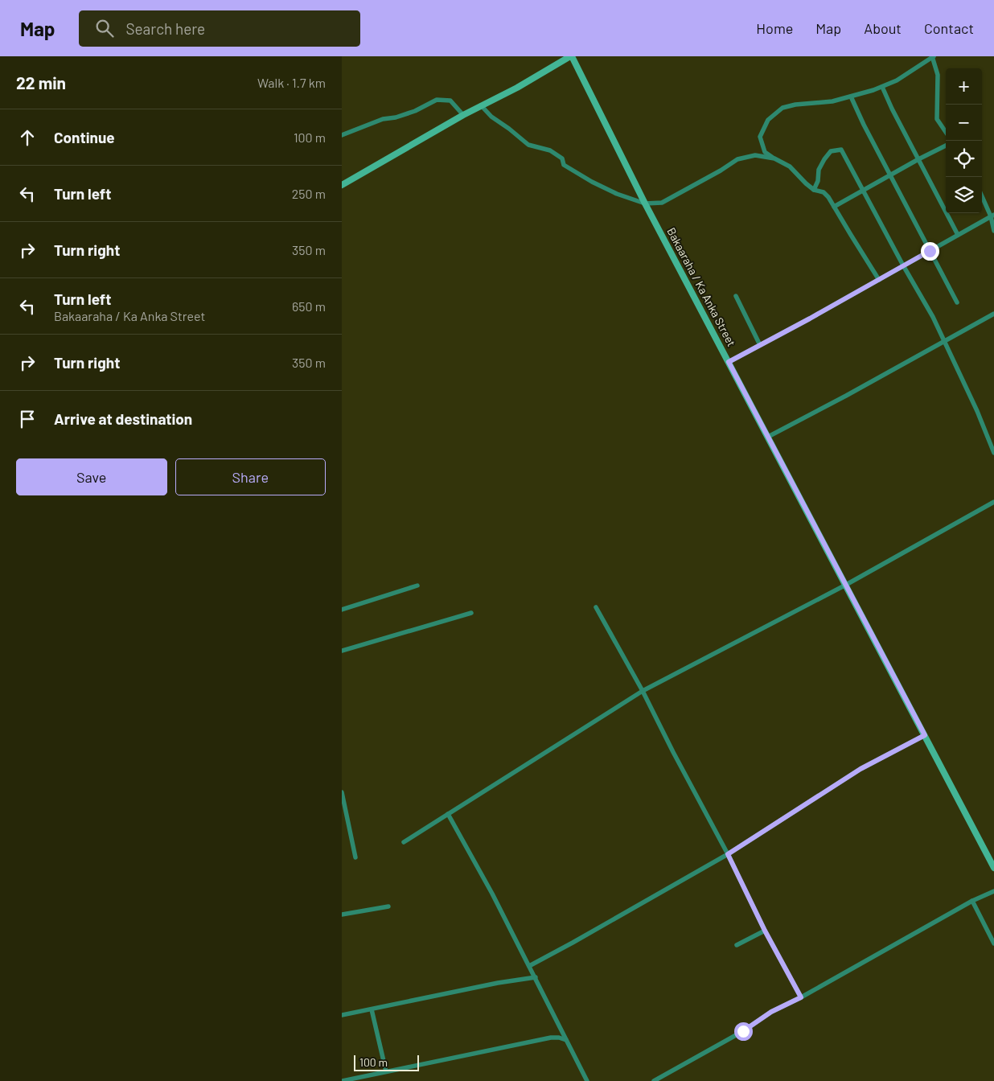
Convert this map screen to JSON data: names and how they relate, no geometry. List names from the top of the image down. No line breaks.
{"streets":{"street":["Bakaaraha / Ka Anka Street"]},"scale_bar":"100 m","page":{"header":"Map","search":"Search here","nav":["Home","Map","About","Contact"],"heading":["22 min","Walk · 1.7 km"],"map_buttons":["+","−"],"list":[["Continue","100 m"],["Turn left","250 m"],["Turn right","350 m"],["Turn left","Bakaaraha / Ka Anka Street","650 m"],["Turn right","350 m"],"Arrive at destination"],"buttons":["Save","Share"],"scale":"100 m"}}
